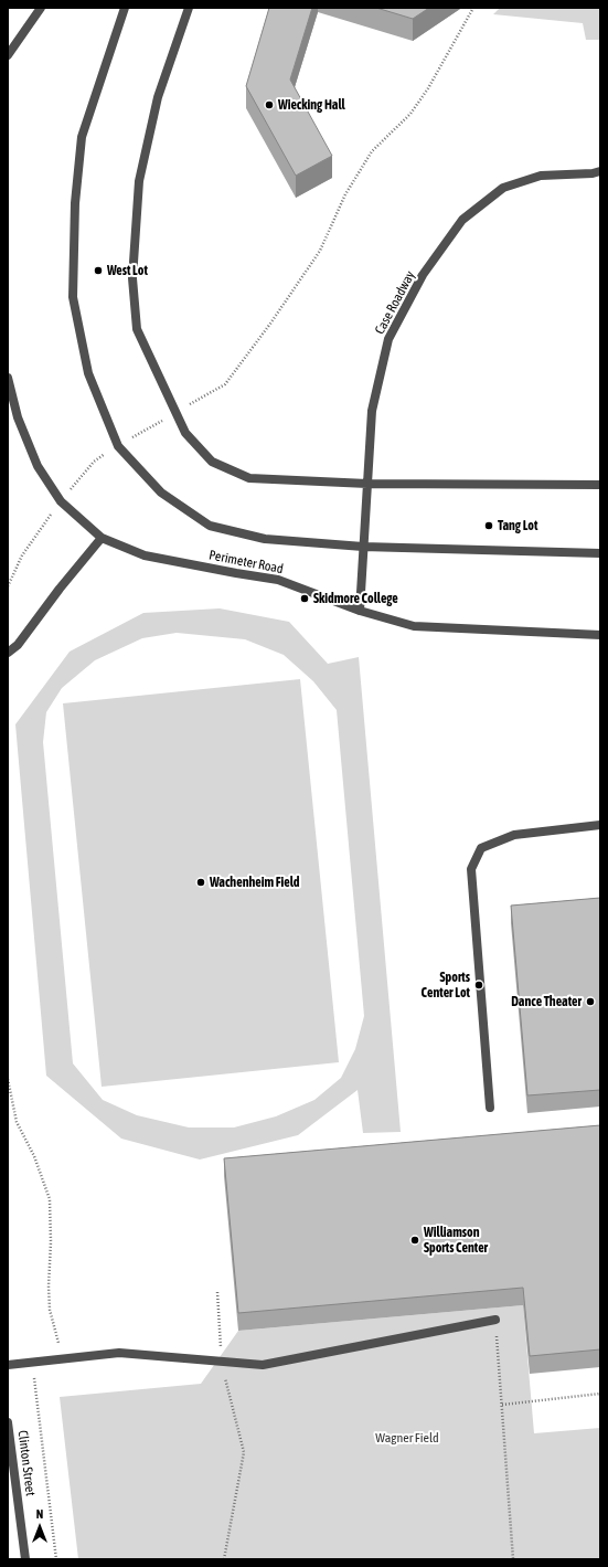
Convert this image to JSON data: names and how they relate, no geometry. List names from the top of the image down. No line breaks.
{"streets":{"street":["Case Roadway","Perimeter Road","Clinton Street"]},"crossings":[["Case Roadway","Perimeter Road"]],"parks":["Wagner Field"],"places":["Wiecking Hall","West Lot","Tang Lot","Skidmore College","Wachenheim Field","Sports Center Lot","Dance Theater","Williamson Sports Center"],"north":"top"}
